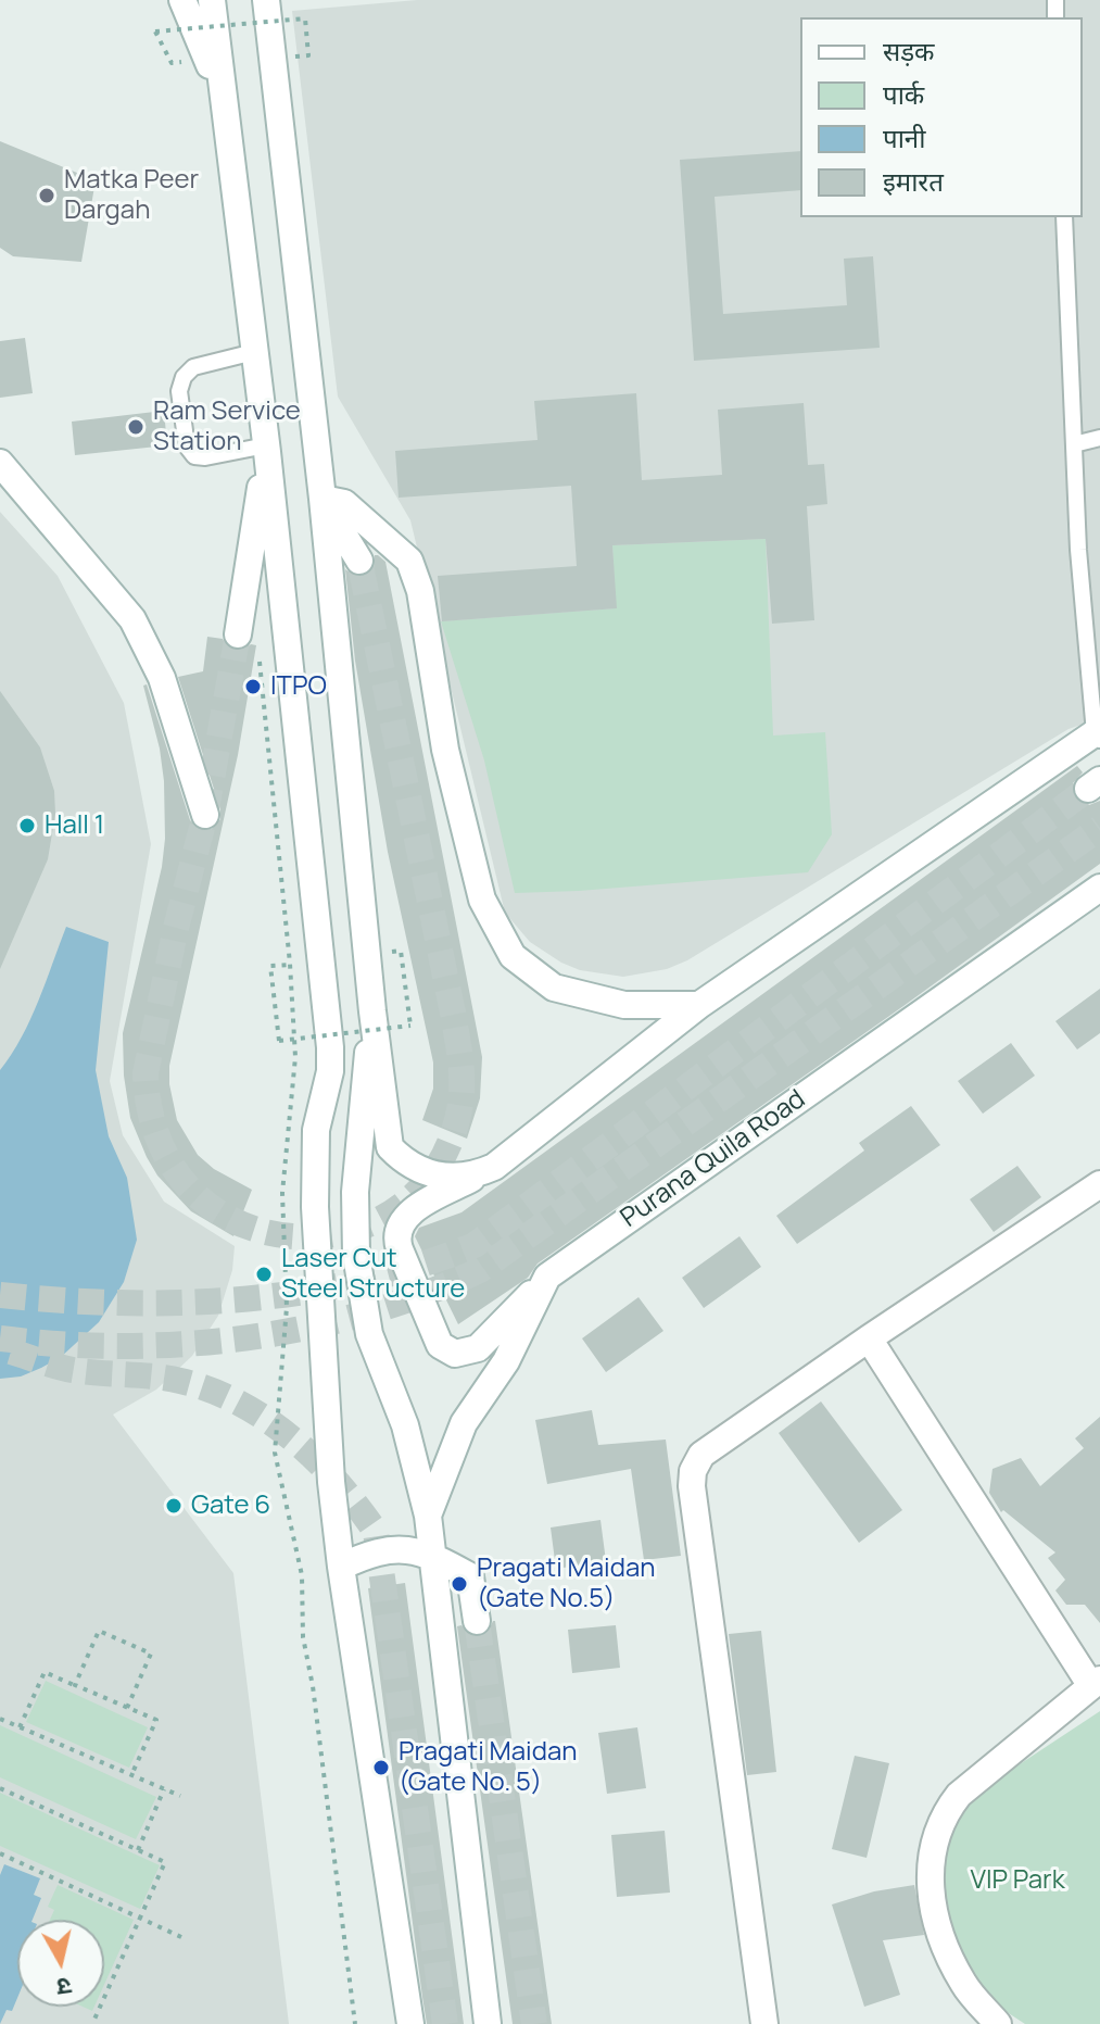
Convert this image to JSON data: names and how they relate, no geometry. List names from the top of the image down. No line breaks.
{"streets":{"main road":["Purana Quila Road"]},"parks":["VIP Park"],"places":["Matka Peer Dargah","Ram Service Station","ITPO","Hall 1","Laser Cut Steel Structure","Gate 6","Pragati Maidan (Gate No.5)","Pragati Maidan (Gate No. 5)"],"legend":["सड़क","पार्क","पानी","इमारत"],"north":"bottom"}
